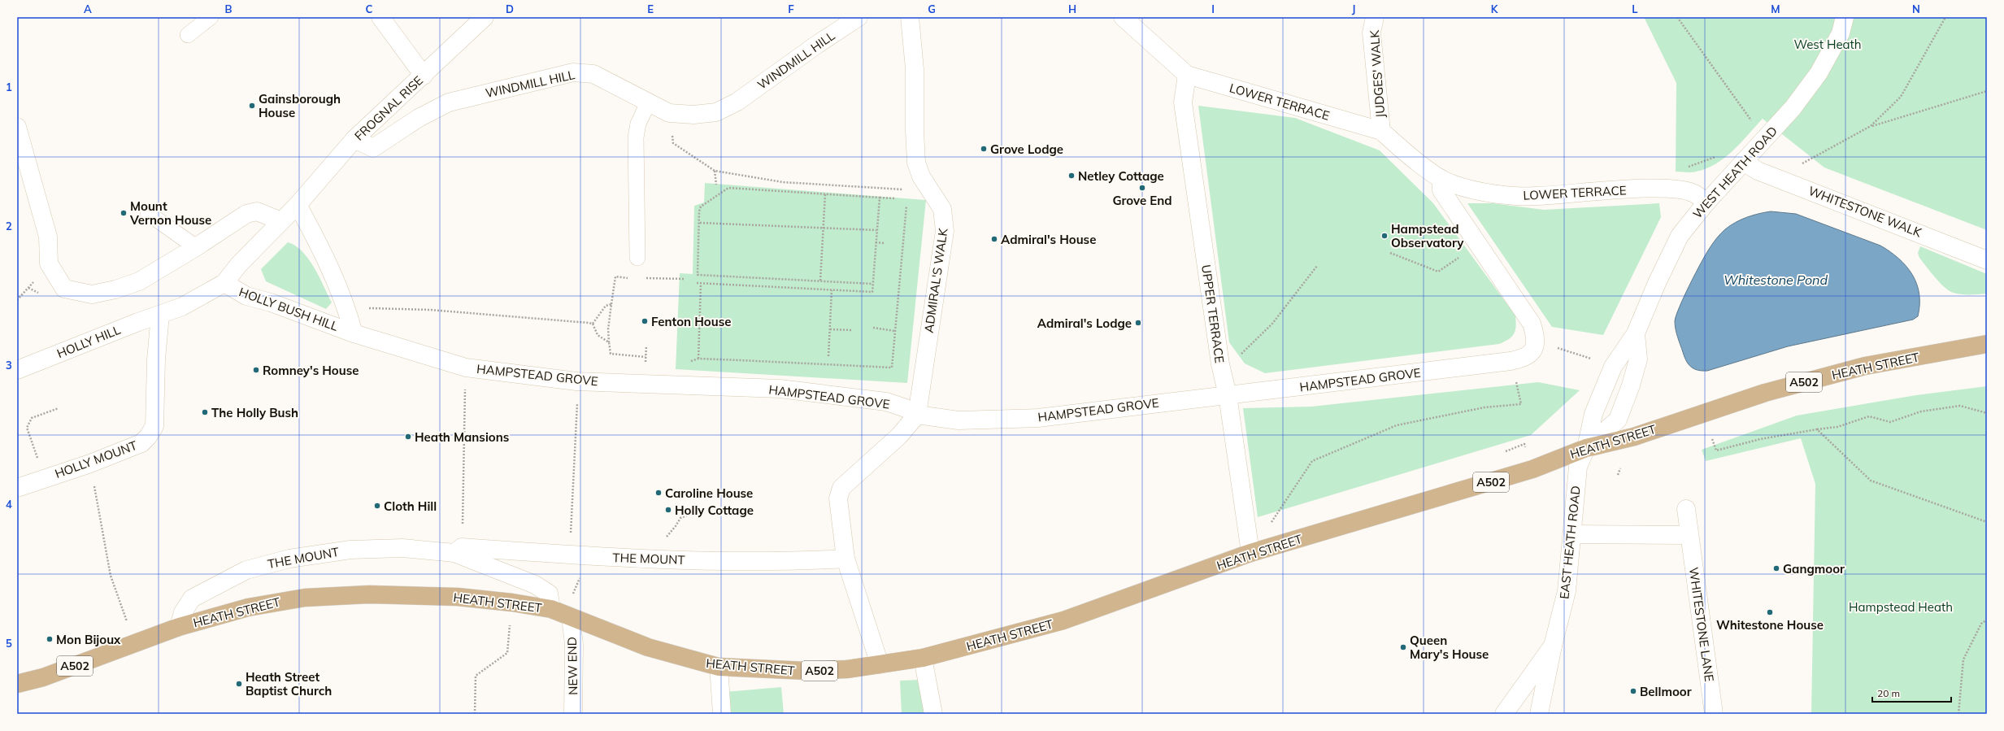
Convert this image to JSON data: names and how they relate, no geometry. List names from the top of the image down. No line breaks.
{"streets":{"main road":["HEATH STREET","A502"],"street":["WINDMILL HILL","JUDGES' WALK","LOWER TERRACE","FROGNAL RISE","WEST HEATH ROAD","WHITESTONE WALK","ADMIRAL'S WALK","HOLLY BUSH HILL","UPPER TERRACE","HOLLY HILL","HAMPSTEAD GROVE","HOLLY MOUNT","EAST HEATH ROAD","THE MOUNT","WHITESTONE LANE","NEW END"]},"crossings":[["WINDMILL HILL","FROGNAL RISE"],["JUDGES' WALK","LOWER TERRACE"],["LOWER TERRACE","WEST HEATH ROAD"],["LOWER TERRACE","UPPER TERRACE"],["FROGNAL RISE","HOLLY BUSH HILL"],["WEST HEATH ROAD","WHITESTONE WALK"],["WEST HEATH ROAD","HEATH STREET"],["WEST HEATH ROAD","EAST HEATH ROAD"],["ADMIRAL'S WALK","HAMPSTEAD GROVE"],["HOLLY BUSH HILL","HOLLY HILL"],["HOLLY BUSH HILL","HAMPSTEAD GROVE"],["HOLLY BUSH HILL","HOLLY MOUNT"],["UPPER TERRACE","HEATH STREET"],["UPPER TERRACE","HAMPSTEAD GROVE"],["HOLLY HILL","HOLLY MOUNT"],["HEATH STREET","EAST HEATH ROAD"],["HEATH STREET","THE MOUNT"],["HEATH STREET","NEW END"],["THE MOUNT","NEW END"]],"water":["Whitestone Pond"],"parks":["West Heath","Hampstead Heath"],"places":["Gainsborough House","Grove Lodge","Netley Cottage","Grove End","Mount Vernon House","Hampstead Observatory","Admiral's House","Fenton House","Admiral's Lodge","Romney's House","The Holly Bush","Heath Mansions","Caroline House","Cloth Hill","Holly Cottage","Gangmoor","Whitestone House","Mon Bijoux","Queen Mary's House","Heath Street Baptist Church","Bellmoor"],"scale_bar":"20 m","grid":{"columns":["A","B","C","D","E","F","G","H","I","J","K","L","M","N"],"rows":["1","2","3","4","5"]}}
